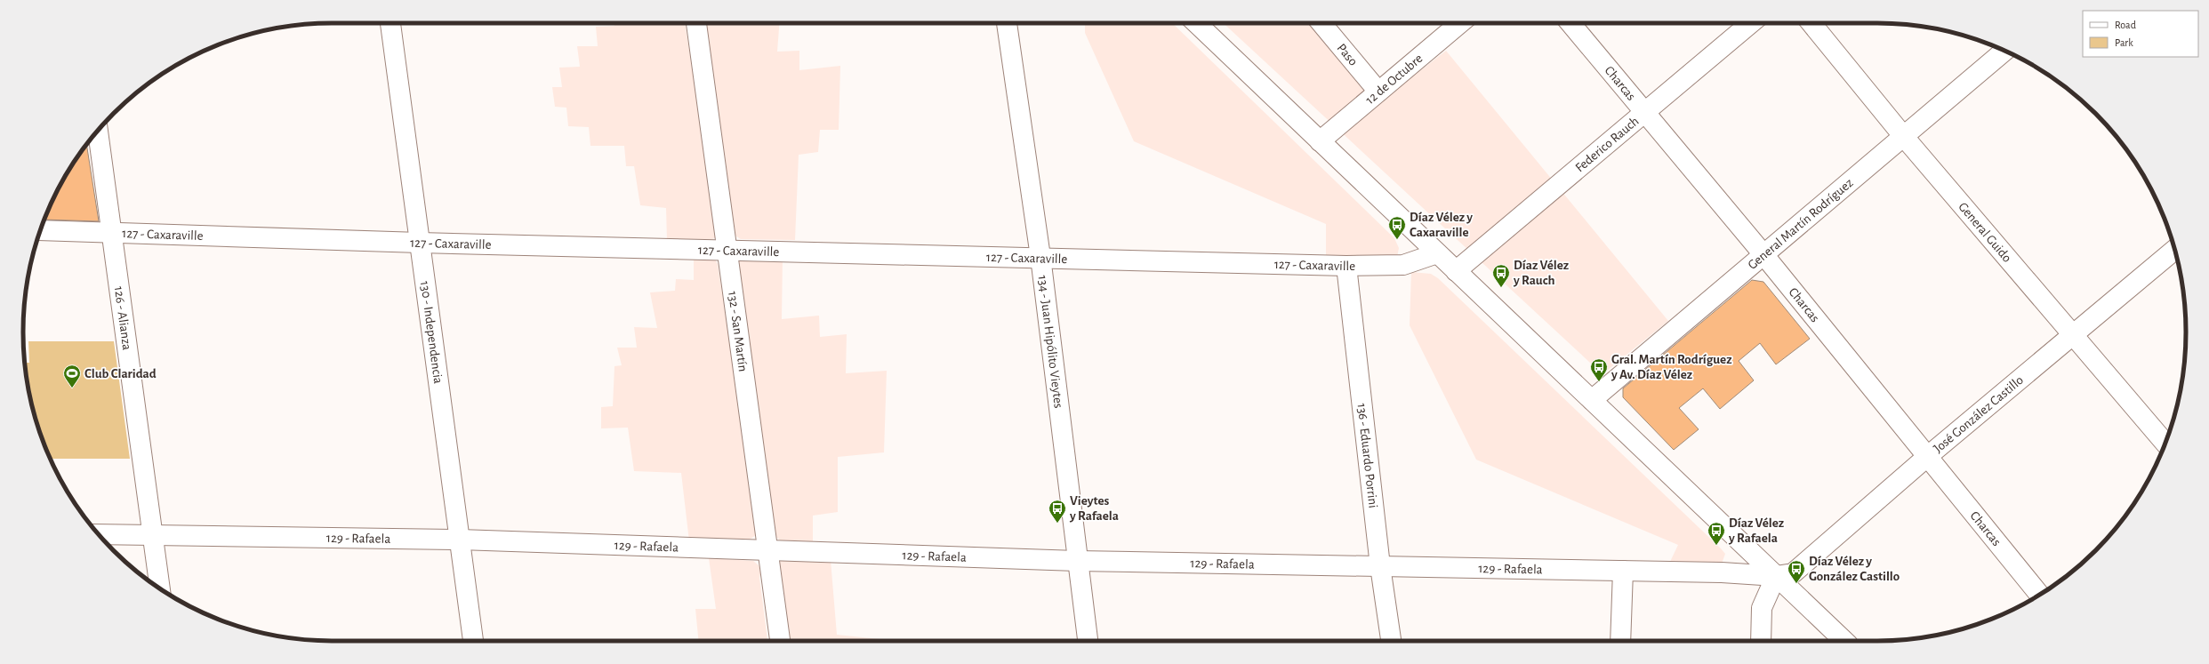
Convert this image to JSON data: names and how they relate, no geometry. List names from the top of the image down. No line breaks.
{"streets":{"street":["Paso","12 de Octubre","Charcas","Federico Rauch","General Martín Rodríguez","General Guido","127 - Caxaraville","126 - Alianza","130 - Independencia","132 - San Martín","134 - Juan Hipólito Vieytes","José González Castillo","136 - Eduardo Porrini","129 - Rafaela"]},"crossings":[["Paso","12 de Octubre"],["Charcas","Federico Rauch"],["Charcas","General Martín Rodríguez"],["Charcas","José González Castillo"],["General Martín Rodríguez","General Guido"],["General Guido","José González Castillo"],["127 - Caxaraville","126 - Alianza"],["127 - Caxaraville","130 - Independencia"],["127 - Caxaraville","132 - San Martín"],["127 - Caxaraville","134 - Juan Hipólito Vieytes"],["127 - Caxaraville","136 - Eduardo Porrini"],["126 - Alianza","129 - Rafaela"],["130 - Independencia","129 - Rafaela"],["132 - San Martín","129 - Rafaela"],["134 - Juan Hipólito Vieytes","129 - Rafaela"],["José González Castillo","129 - Rafaela"],["136 - Eduardo Porrini","129 - Rafaela"]],"places":{"bus stop":["Díaz Vélez y Caxaraville","Díaz Vélez y Rauch","Gral. Martín Rodríguez y Av. Díaz Vélez","Vieytes y Rafaela","Díaz Vélez y Rafaela","Díaz Vélez y González Castillo"],"sports":["Club Claridad"]},"legend":["Road","Park"]}
